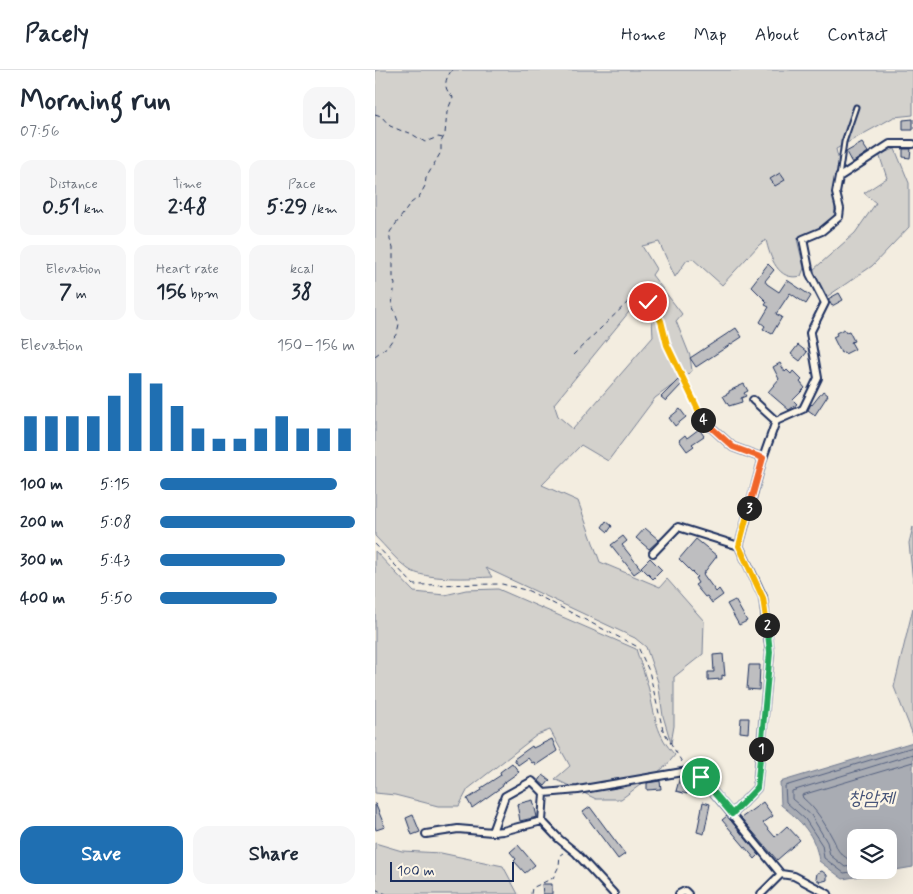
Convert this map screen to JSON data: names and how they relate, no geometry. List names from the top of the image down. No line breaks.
{"water":["창암제"],"scale_bar":"100 m","page":{"header":"Pacely","nav":["Home","Map","About","Contact"],"heading":["Morning run","07:56"],"stats":[["Distance","0.51 km"],["Time","2:48"],["Pace","5:29 /km"],["Elevation","7 m"],["Heart rate","156 bpm"],["kcal","38"]],"chart":["Elevation","150–156 m"],"pins":["4","3","2","1"],"list":[{"name":"100 m","note":"5:15"},{"name":"200 m","note":"5:08"},{"name":"300 m","note":"5:43"},{"name":"400 m","note":"5:50"}],"buttons":["Save","Share"],"scale":"100 m"}}
